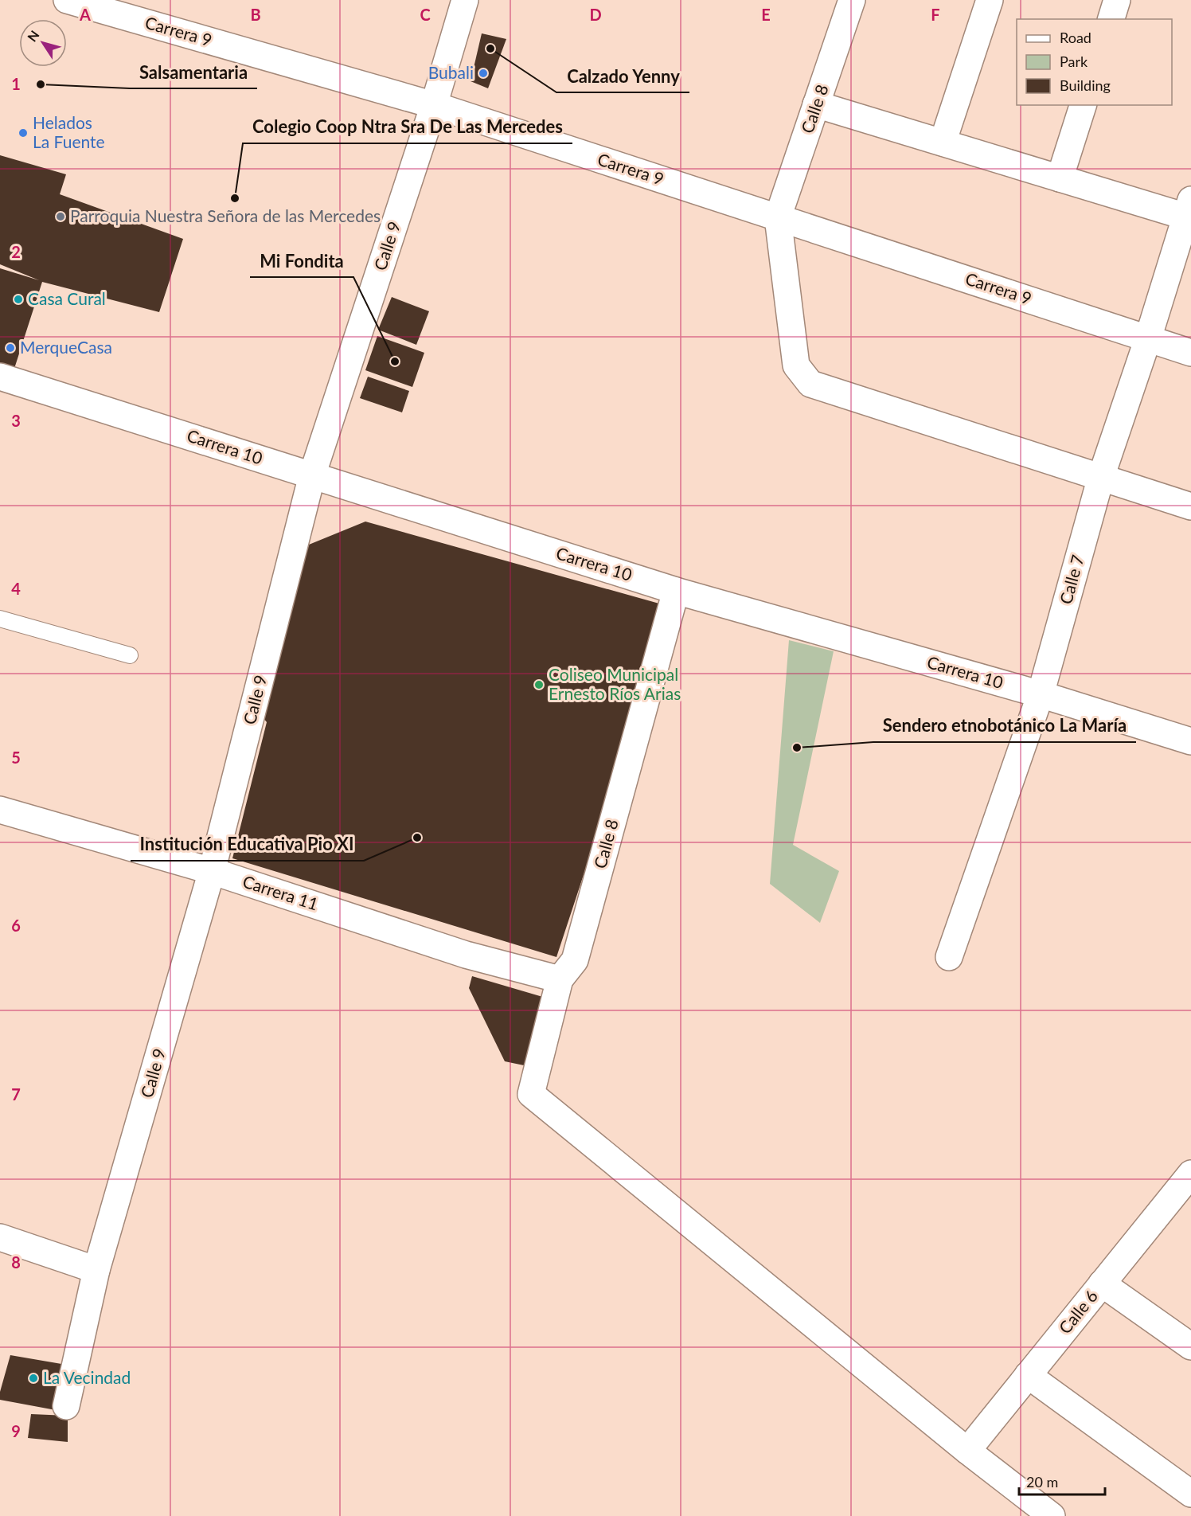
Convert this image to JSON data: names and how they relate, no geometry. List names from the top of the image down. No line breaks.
{"streets":{"street":["Carrera 9","Calle 8","Calle 9","Carrera 10","Calle 7","Carrera 11","Calle 6"]},"crossings":[["Carrera 9","Calle 8"],["Carrera 9","Calle 9"],["Carrera 9","Calle 7"],["Calle 8","Carrera 10"],["Calle 8","Carrera 11"],["Calle 8","Calle 6"],["Calle 9","Carrera 10"],["Calle 9","Carrera 11"],["Carrera 10","Calle 7"]],"places":["Calzado Yenny","Bubali","Salsamentaria","Helados La Fuente","Colegio Coop Ntra Sra De Las Mercedes","Parroquia Nuestra Señora de las Mercedes","Casa Cural","MerqueCasa","Mi Fondita","Coliseo Municipal Ernesto Ríos Arias","Sendero etnobotánico La María","Institución Educativa Pio XI","La Vecindad"],"legend":["Road","Park","Building"],"scale_bar":"20 m","north":"top left","grid":{"columns":["A","B","C","D","E","F"],"rows":["1","2","3","4","5","6","7","8","9"]}}
